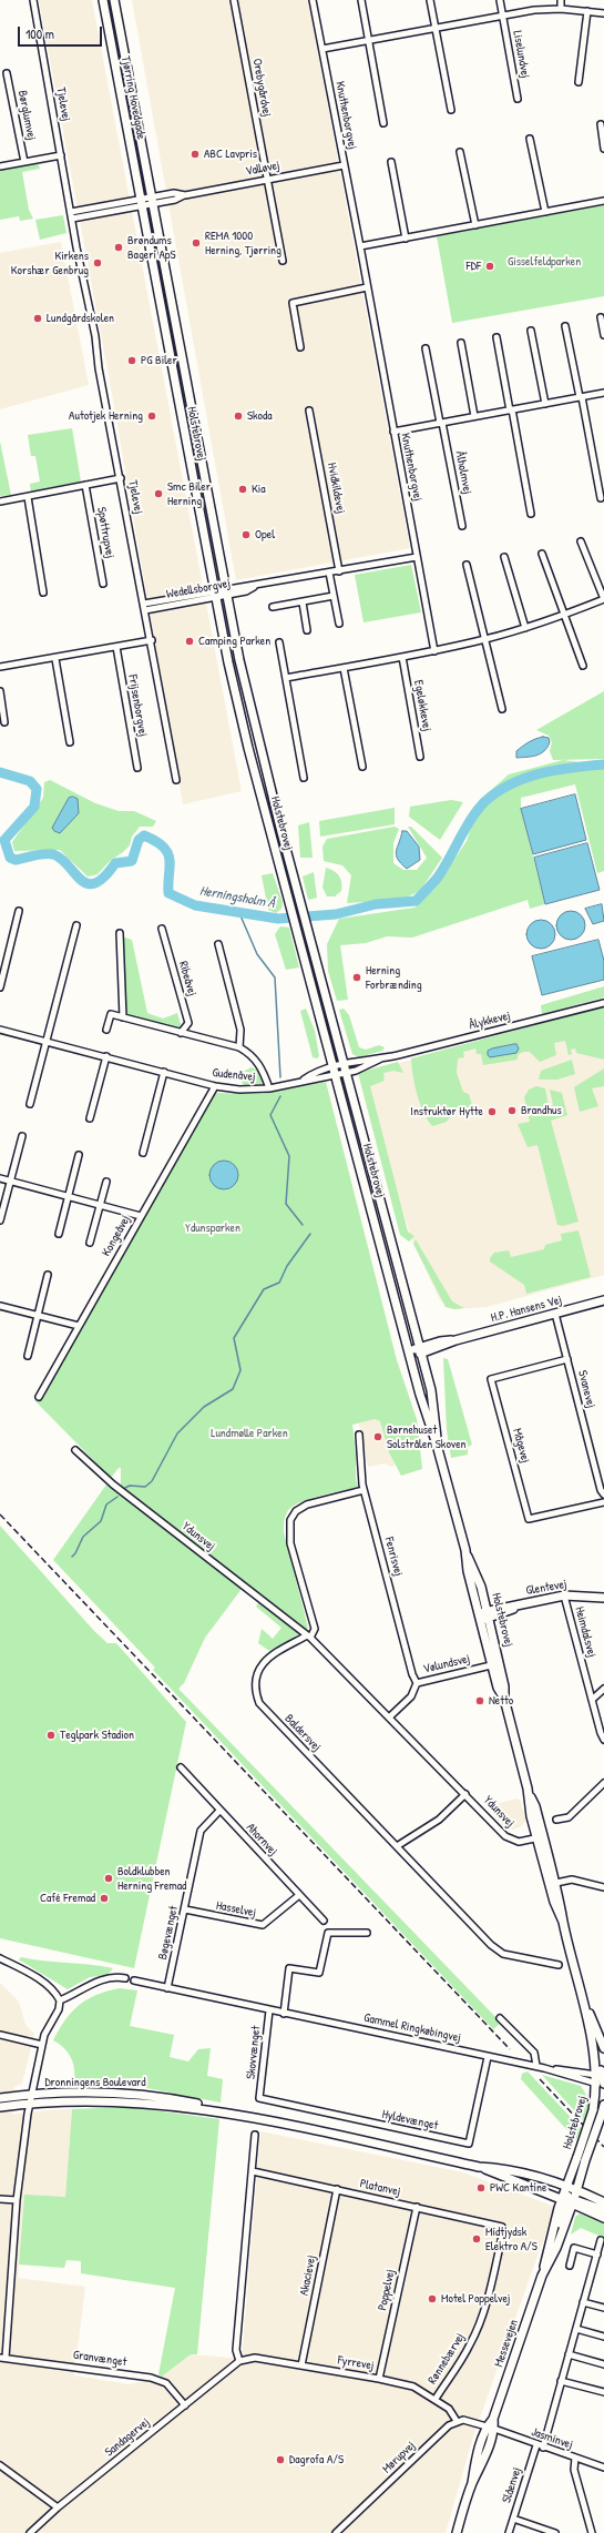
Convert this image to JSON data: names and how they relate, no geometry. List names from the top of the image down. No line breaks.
{"streets":{"main road":["Tjørring Hovedgade","Holstebrovej","H.P. Hansens Vej","Glentevej","Dronningens Boulevard","Messevejen"],"street":["Liselundvej","Orebygårdvej","Tjelevej","Børglumvej","Knuthenborgvej","Valløvej","Ålholmvej","Hvidkildevej","Spøttrupvej","Wedellsborgvej","Frijsenborgvej","Egeløkkevej","Ribeåvej","Ålykkevej","Gudenåvej","Kongeåvej","Svanevej","Mågevej","Ydunsvej","Fenrisvej","Heimdalsvej","Vølundsvej","Baldersvej","Ahornvej","Hasselvej","Bøgevænget","Gammel Ringkøbingvej","Skovvænget","Hyldevænget","Platanvej","Akacievej","Poppelvej","Granvænget","Rønnebærvej","Fyrrevej","Sandagervej","Jasminvej","Mørupvej","Slåenvej"]},"crossings":[["Liselundvej","Knuthenborgvej"],["Orebygårdvej","Valløvej"],["Tjørring Hovedgade","Valløvej"],["Tjørring Hovedgade","Holstebrovej"],["Tjelevej","Wedellsborgvej"],["Knuthenborgvej","Valløvej"],["Knuthenborgvej","Wedellsborgvej"],["Valløvej","Holstebrovej"],["Holstebrovej","Wedellsborgvej"],["Holstebrovej","Ålykkevej"],["Holstebrovej","Gudenåvej"],["Holstebrovej","H.P. Hansens Vej"],["Holstebrovej","Ydunsvej"],["Holstebrovej","Glentevej"],["Holstebrovej","Vølundsvej"],["Holstebrovej","Gammel Ringkøbingvej"],["Holstebrovej","Dronningens Boulevard"],["Holstebrovej","Messevejen"],["Hvidkildevej","Wedellsborgvej"],["Ålykkevej","Gudenåvej"],["Gudenåvej","Kongeåvej"],["H.P. Hansens Vej","Svanevej"],["Svanevej","Mågevej"],["Ydunsvej","Vølundsvej"],["Ydunsvej","Baldersvej"],["Fenrisvej","Vølundsvej"],["Glentevej","Heimdalsvej"],["Ahornvej","Hasselvej"],["Ahornvej","Bøgevænget"],["Hasselvej","Bøgevænget"],["Bøgevænget","Gammel Ringkøbingvej"],["Gammel Ringkøbingvej","Skovvænget"],["Gammel Ringkøbingvej","Hyldevænget"],["Skovvænget","Hyldevænget"],["Dronningens Boulevard","Messevejen"],["Platanvej","Akacievej"],["Platanvej","Poppelvej"],["Platanvej","Rønnebærvej"],["Akacievej","Fyrrevej"],["Poppelvej","Fyrrevej"],["Messevejen","Jasminvej"],["Granvænget","Sandagervej"],["Rønnebærvej","Fyrrevej"],["Fyrrevej","Sandagervej"],["Fyrrevej","Mørupvej"],["Jasminvej","Slåenvej"]],"water":["Herningsholm Å"],"parks":["Gisselfeldparken","Ydunsparken","Lundmølle Parken"],"places":["ABC Lavpris","REMA 1000 Herning, Tjørring","Brøndums Bageri ApS","Kirkens Korshær Genbrug","FDF","Lundgårdskolen","PG Biler","Autotjek Herning","Skoda","Kia","Smc Biler Herning","Opel","Camping Parken","Herning Forbrænding","Brandhus","Instruktør Hytte","Børnehuset Solstrålen Skoven","Netto","Teglpark Stadion","Boldklubben Herning Fremad","Café Fremad","PWC Kantine","Midtjydsk Elektro A/S","Motel Poppelvej","Dagrofa A/S"],"scale_bar":"100 m"}
